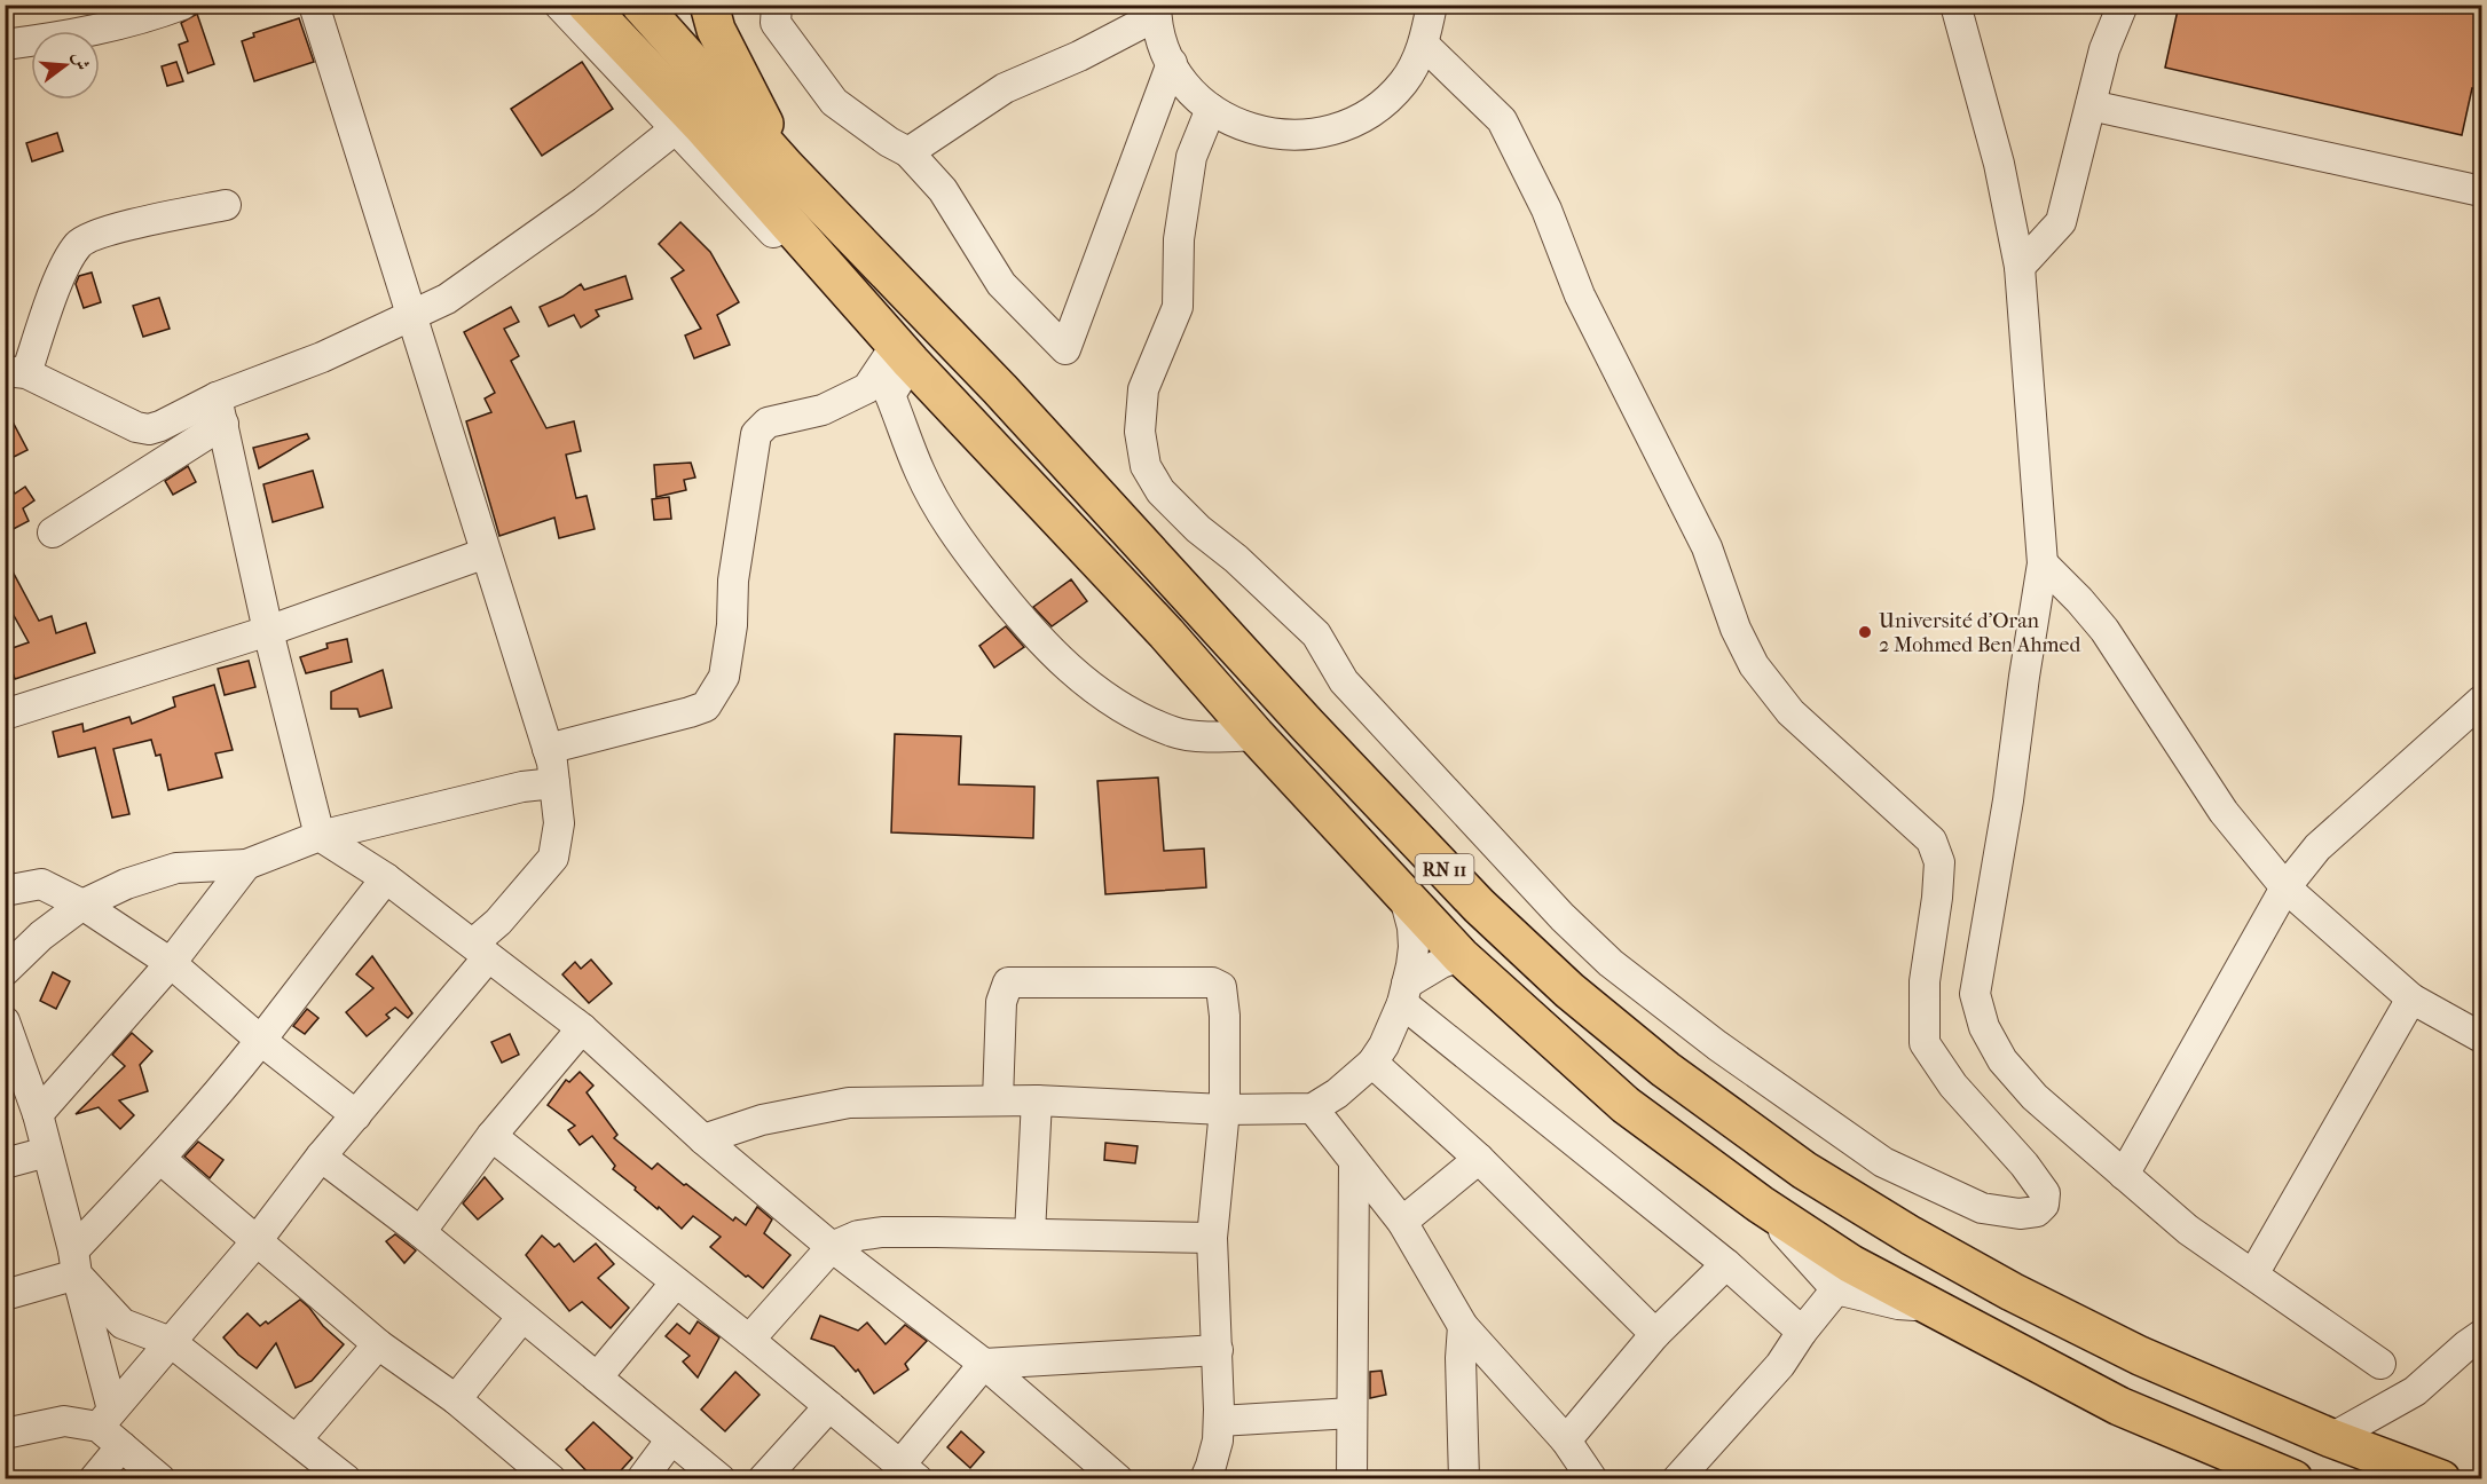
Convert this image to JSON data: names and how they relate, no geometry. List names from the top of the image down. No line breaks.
{"streets":{"highway":["RN 11"]},"places":["Université d'Oran 2 Mohmed Ben Ahmed"],"north":"right"}
